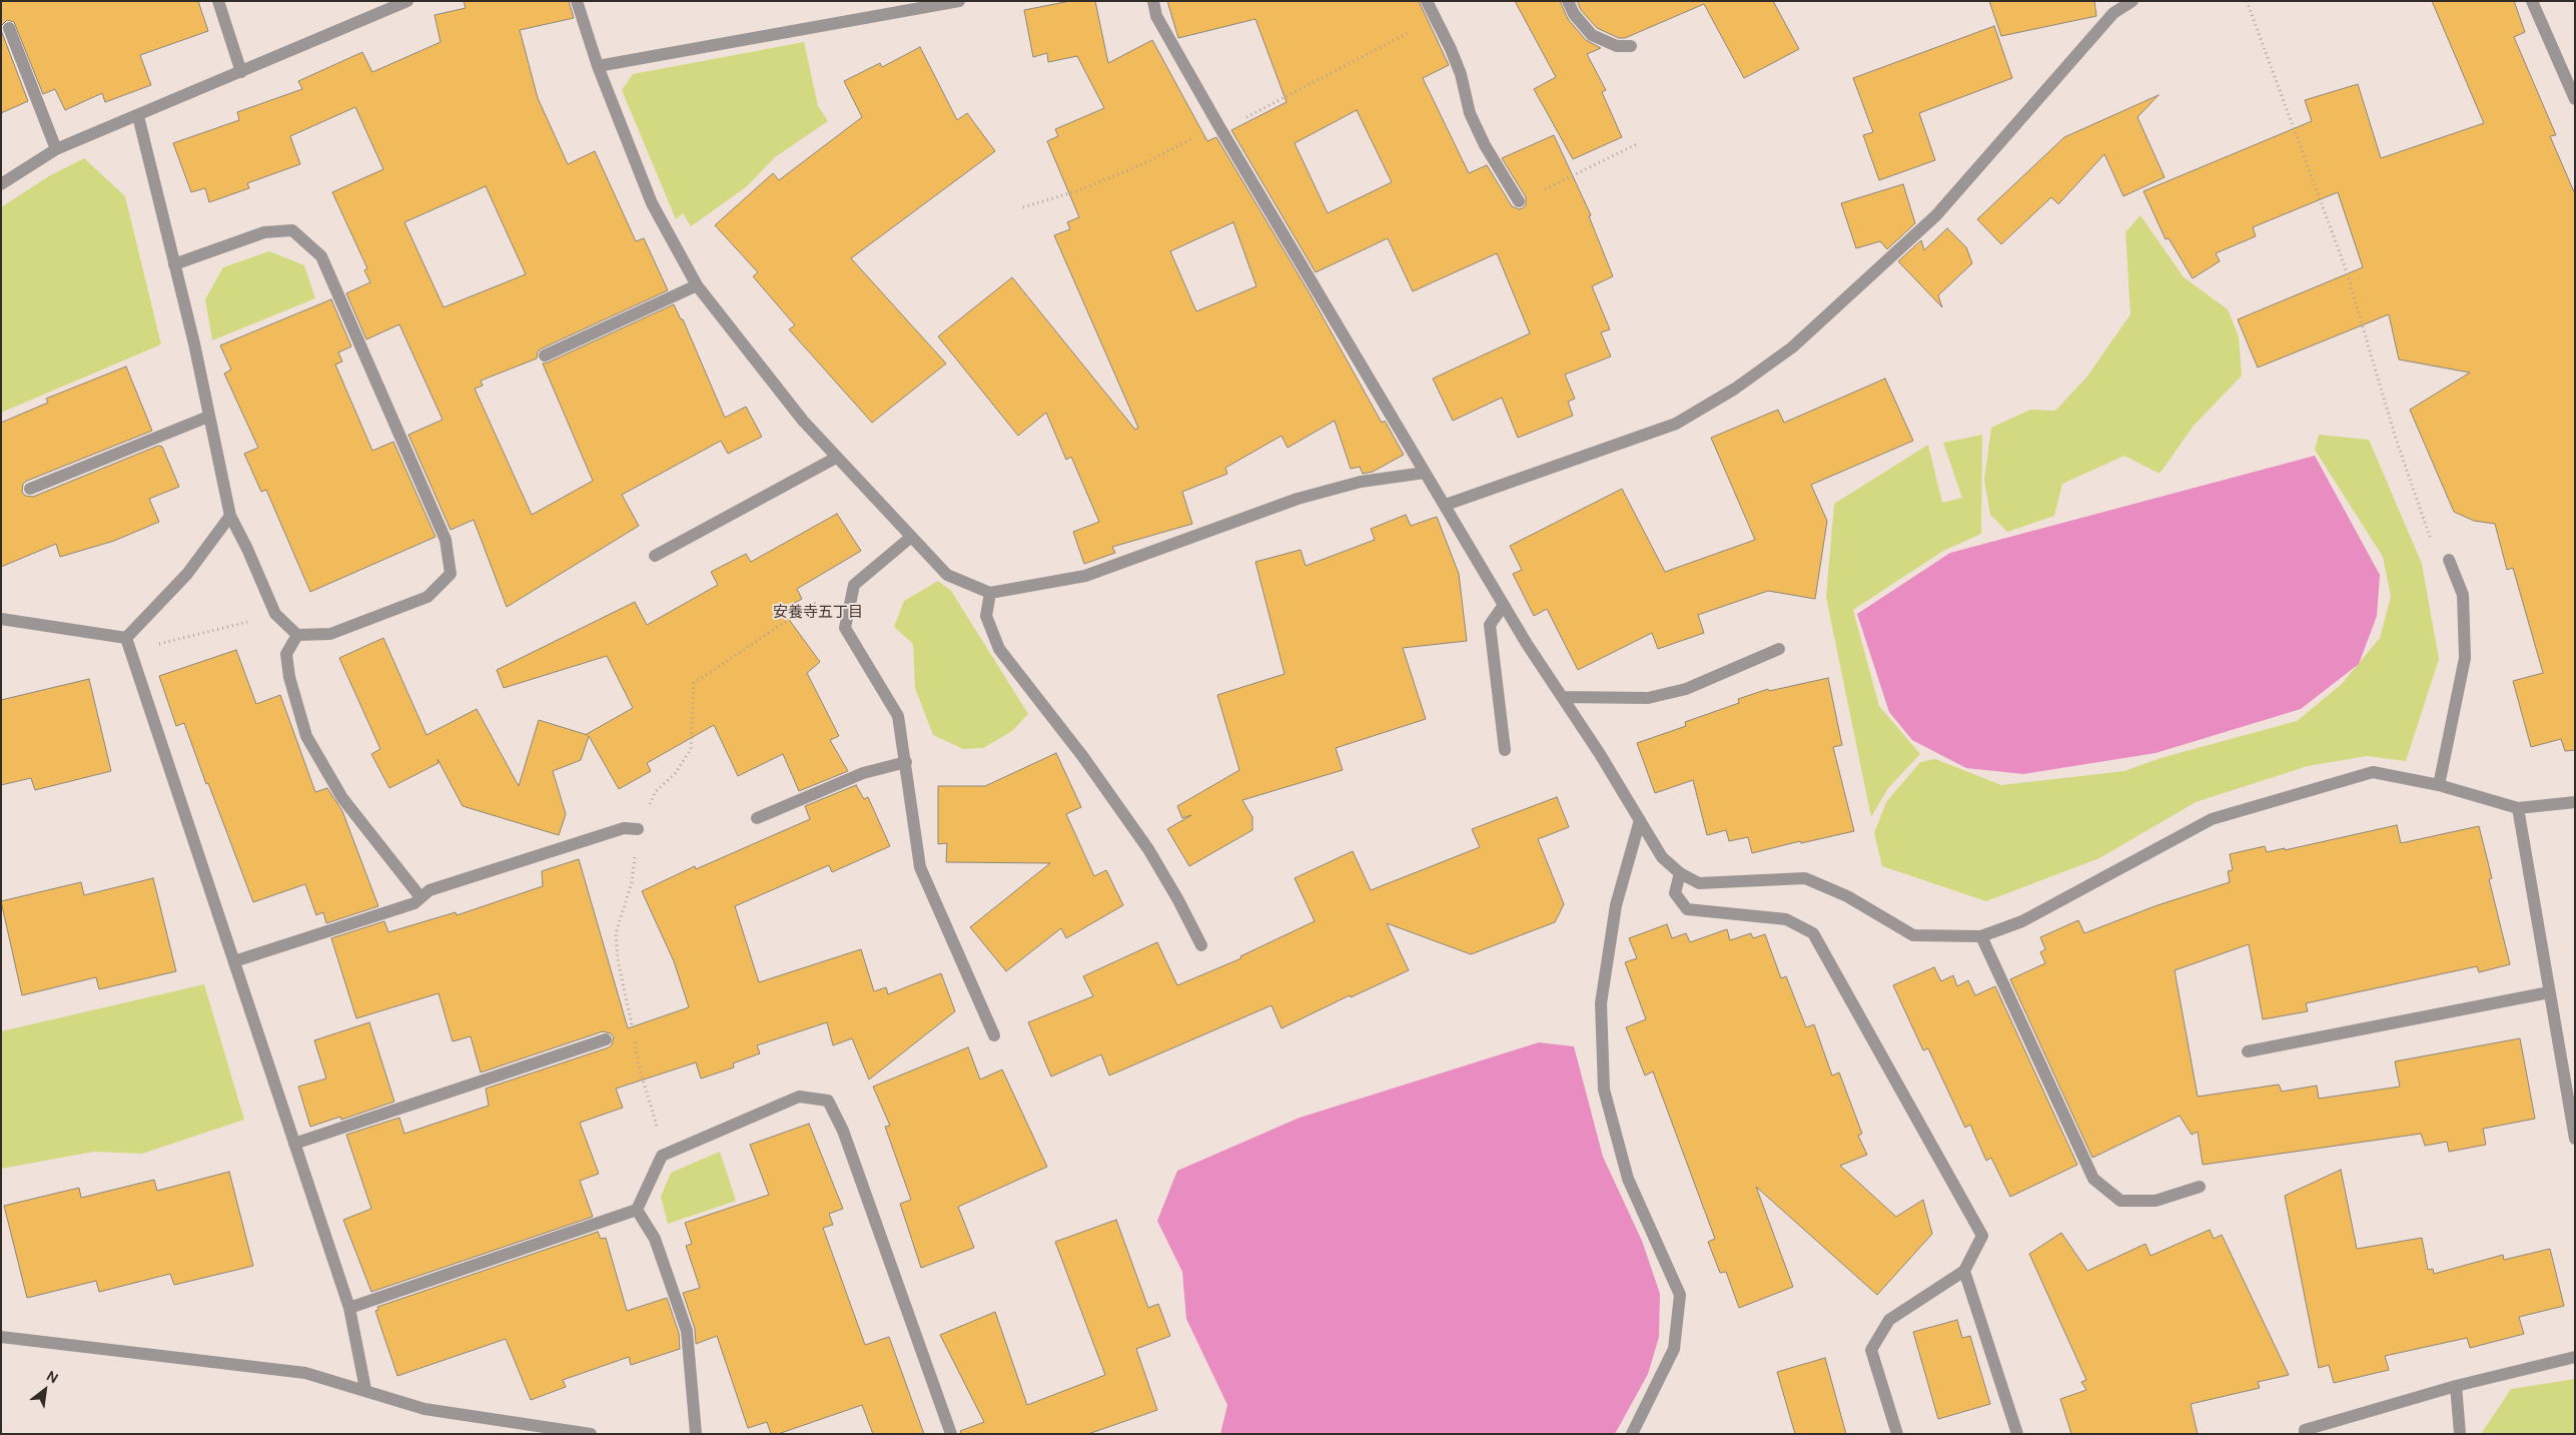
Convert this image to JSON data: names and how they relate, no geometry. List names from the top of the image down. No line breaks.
{"districts":["安養寺五丁目"],"north":"top right"}
